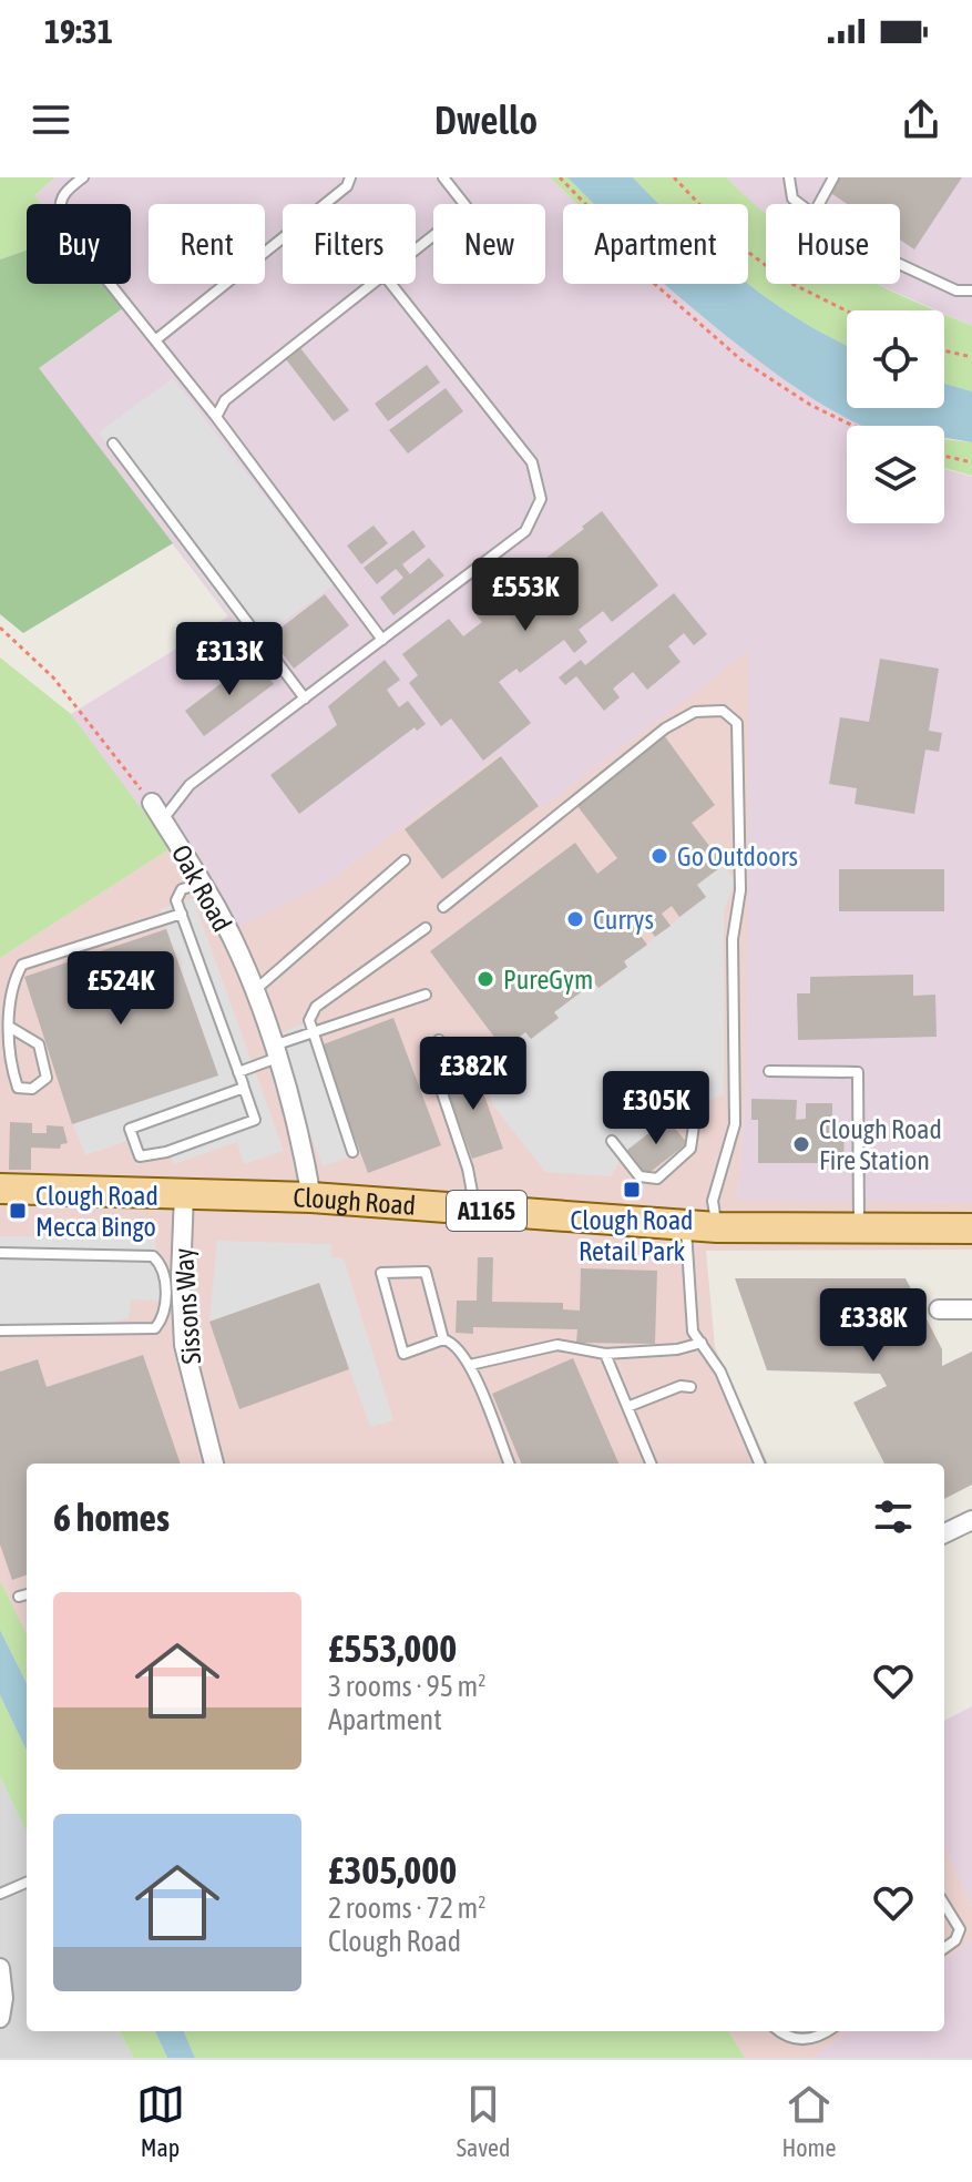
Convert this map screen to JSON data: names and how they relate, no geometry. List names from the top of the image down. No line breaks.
{"streets":{"main road":["Clough Road","A1165"],"street":["Oak Road","Sissons Way"]},"crossings":[["Oak Road","Clough Road"],["Clough Road","Sissons Way"]],"places":{"other":["Go Outdoors","Currys","PureGym","Clough Road Fire Station"],"transit":["Clough Road Retail Park","Clough Road Mecca Bingo"]},"page":{"status":"19:31","header":"Dwello","chip":["Buy","Rent","Filters","New","Apartment","House"],"price":["£553K","£313K","£524K","£382K","£305K","£338K"],"heading":"6 homes","list":[{"name":"£553,000","note":"3 rooms · 95 m² · Apartment"},{"name":"£305,000","note":"2 rooms · 72 m² · Clough Road"}],"tabs":["Map","Saved","Home"]}}
